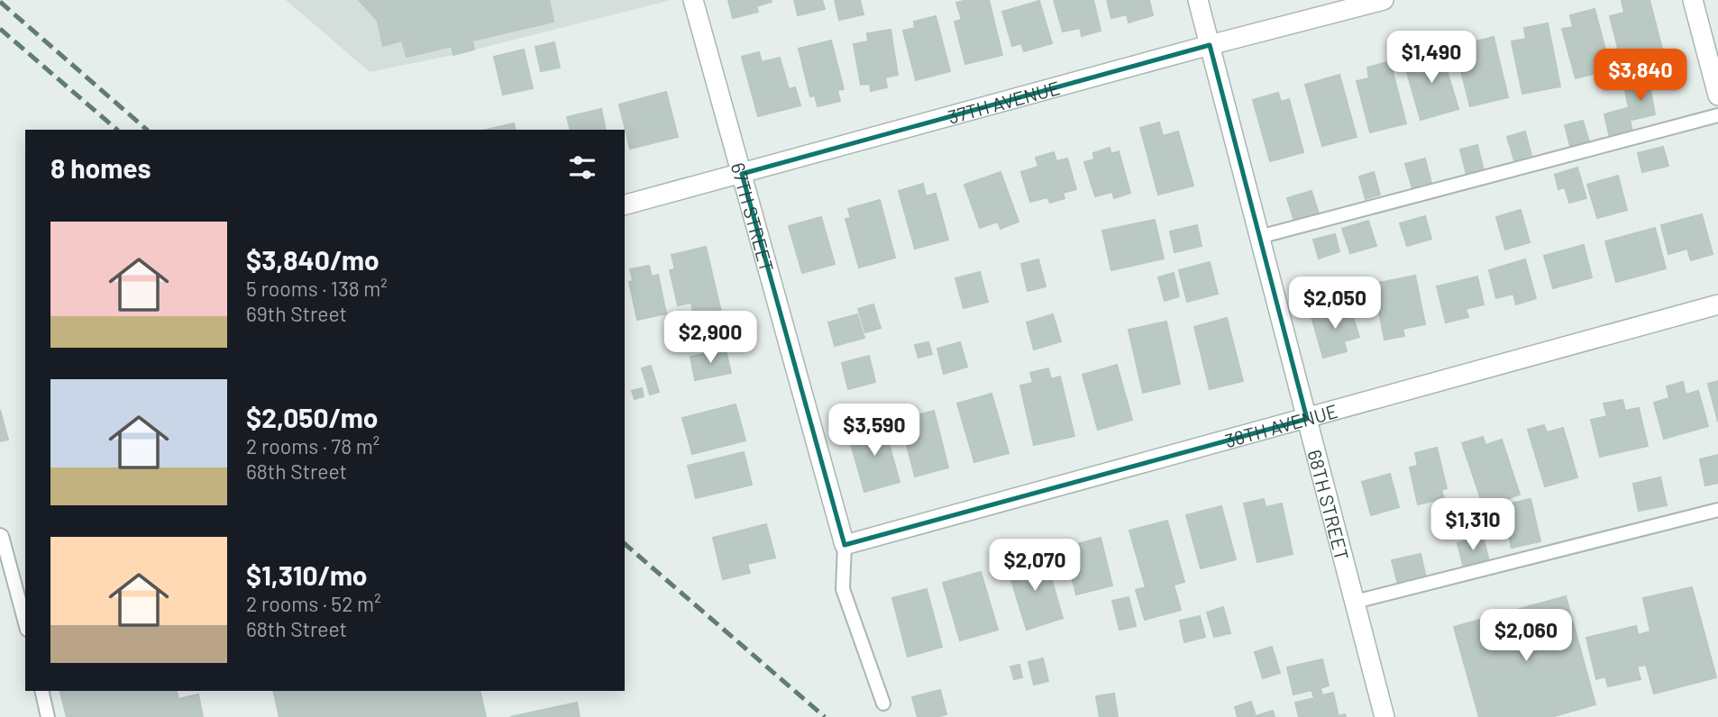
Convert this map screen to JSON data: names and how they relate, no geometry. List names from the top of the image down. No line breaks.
{"streets":{"street":["37TH AVENUE","67TH STREET","38TH AVENUE","68TH STREET"]},"crossings":[["37TH AVENUE","67TH STREET"],["37TH AVENUE","68TH STREET"],["67TH STREET","38TH AVENUE"],["38TH AVENUE","68TH STREET"]],"page":{"price":["$1,490","$3,840","$2,050","$2,900","$3,590","$1,310","$2,070","$2,060"],"heading":"8 homes","list":[{"name":"$3,840/mo","note":"5 rooms · 138 m² · 69th Street"},{"name":"$2,050/mo","note":"2 rooms · 78 m² · 68th Street"},{"name":"$1,310/mo","note":"2 rooms · 52 m² · 68th Street"}]}}
